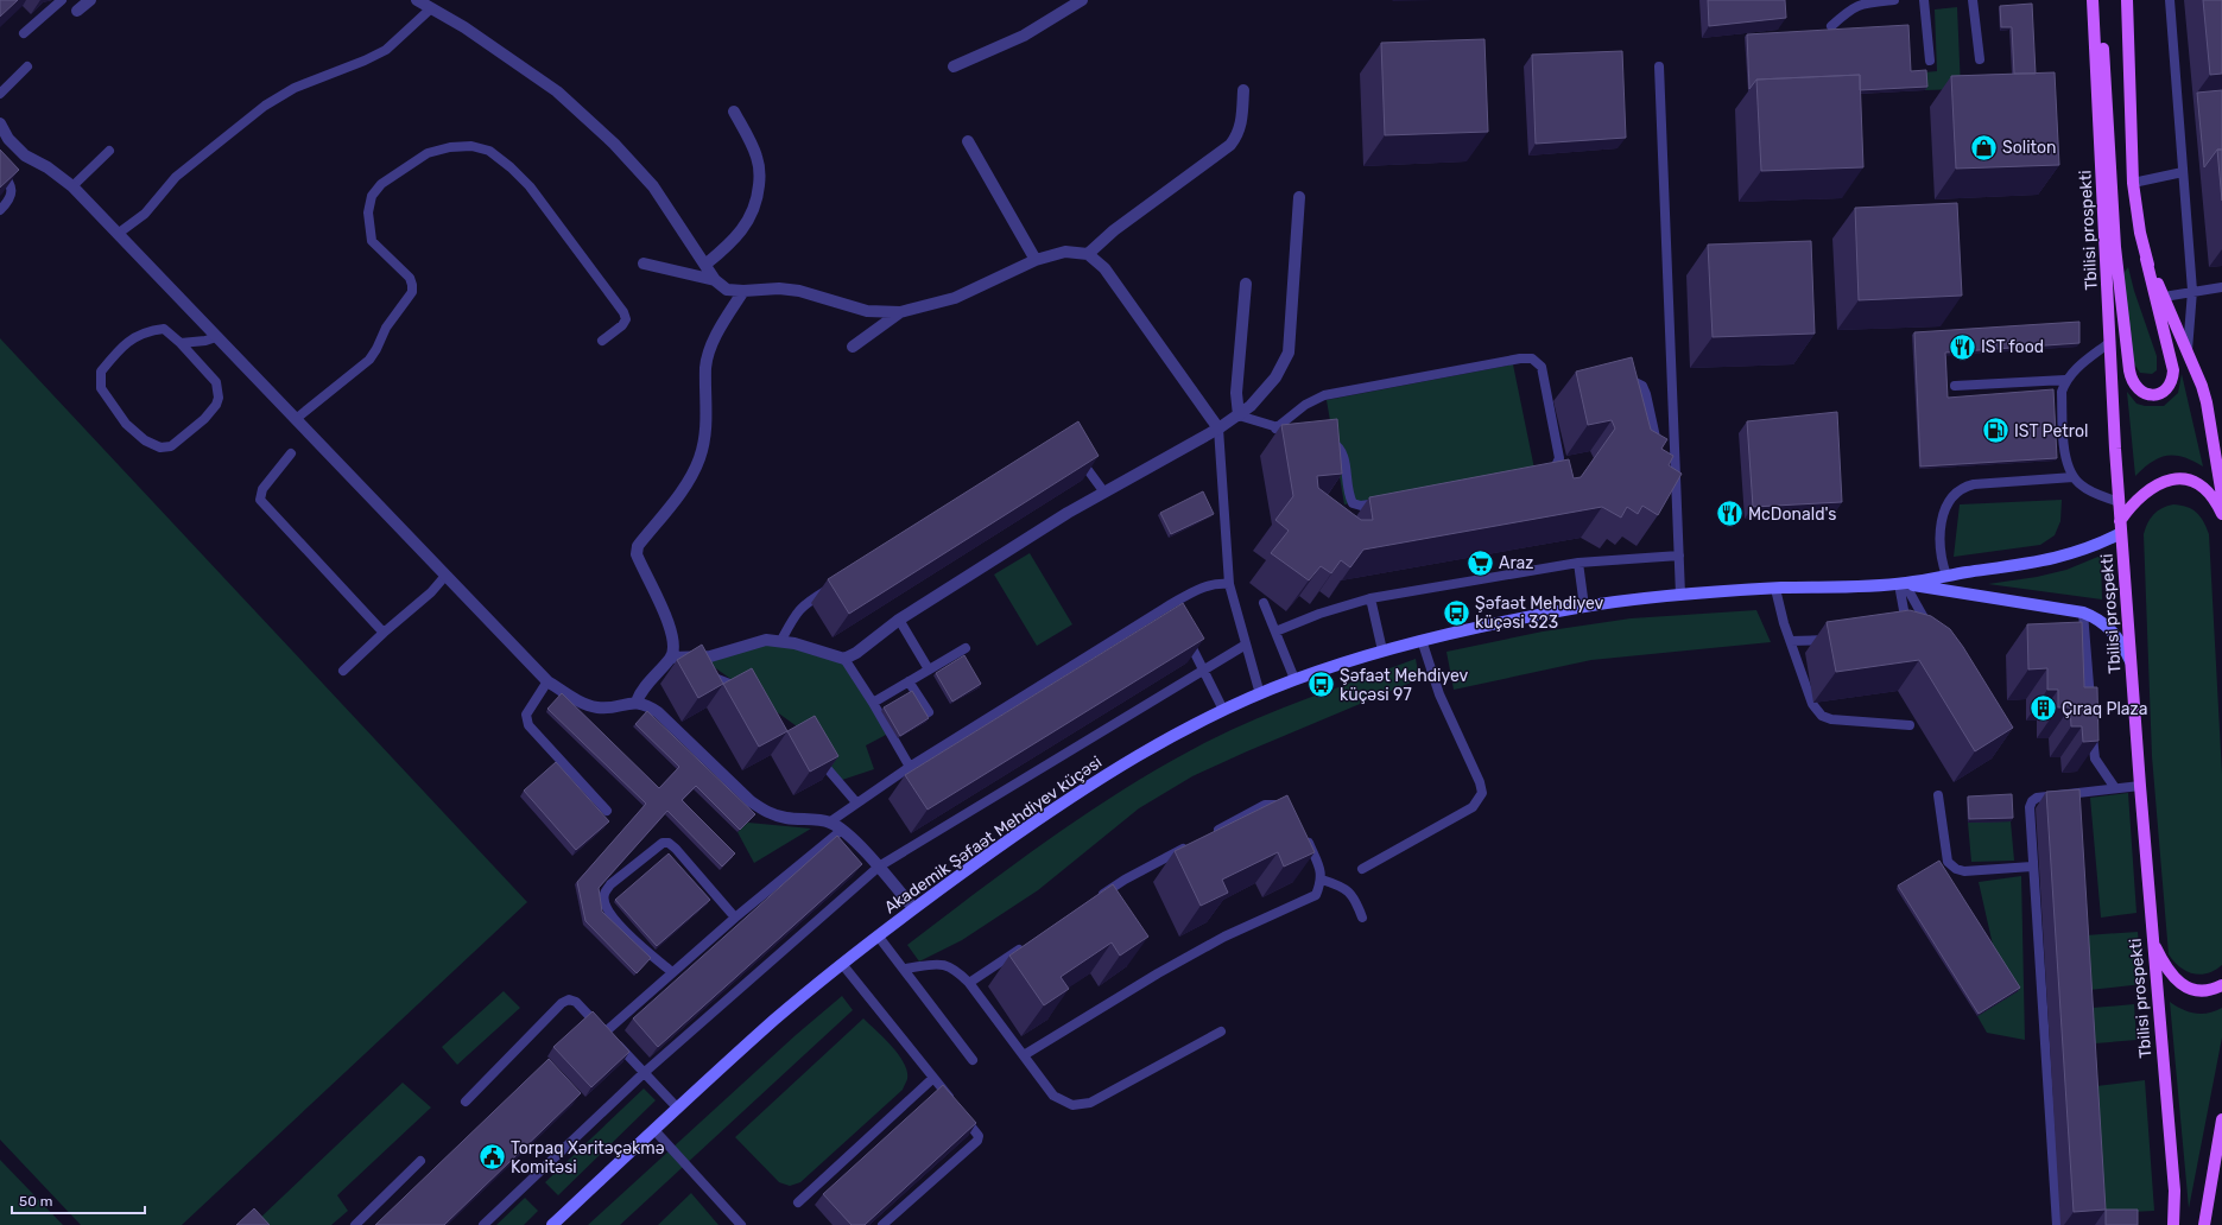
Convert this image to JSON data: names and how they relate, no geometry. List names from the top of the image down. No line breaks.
{"streets":{"main road":["Tbilisi prospekti","Akademik Şəfaət Mehdiyev küçəsi"]},"places":{"shop":["Soliton"],"restaurant":["IST food","McDonald's"],"fuel station":["IST Petrol"],"supermarket":["Araz"],"bus stop":["Şəfaət Mehdiyev küçəsi 323","Şəfaət Mehdiyev küçəsi 97"],"building":["Çıraq Plaza"],"public building":["Torpaq Xəritəçəkmə Komitəsi"]},"scale_bar":"50 m"}
